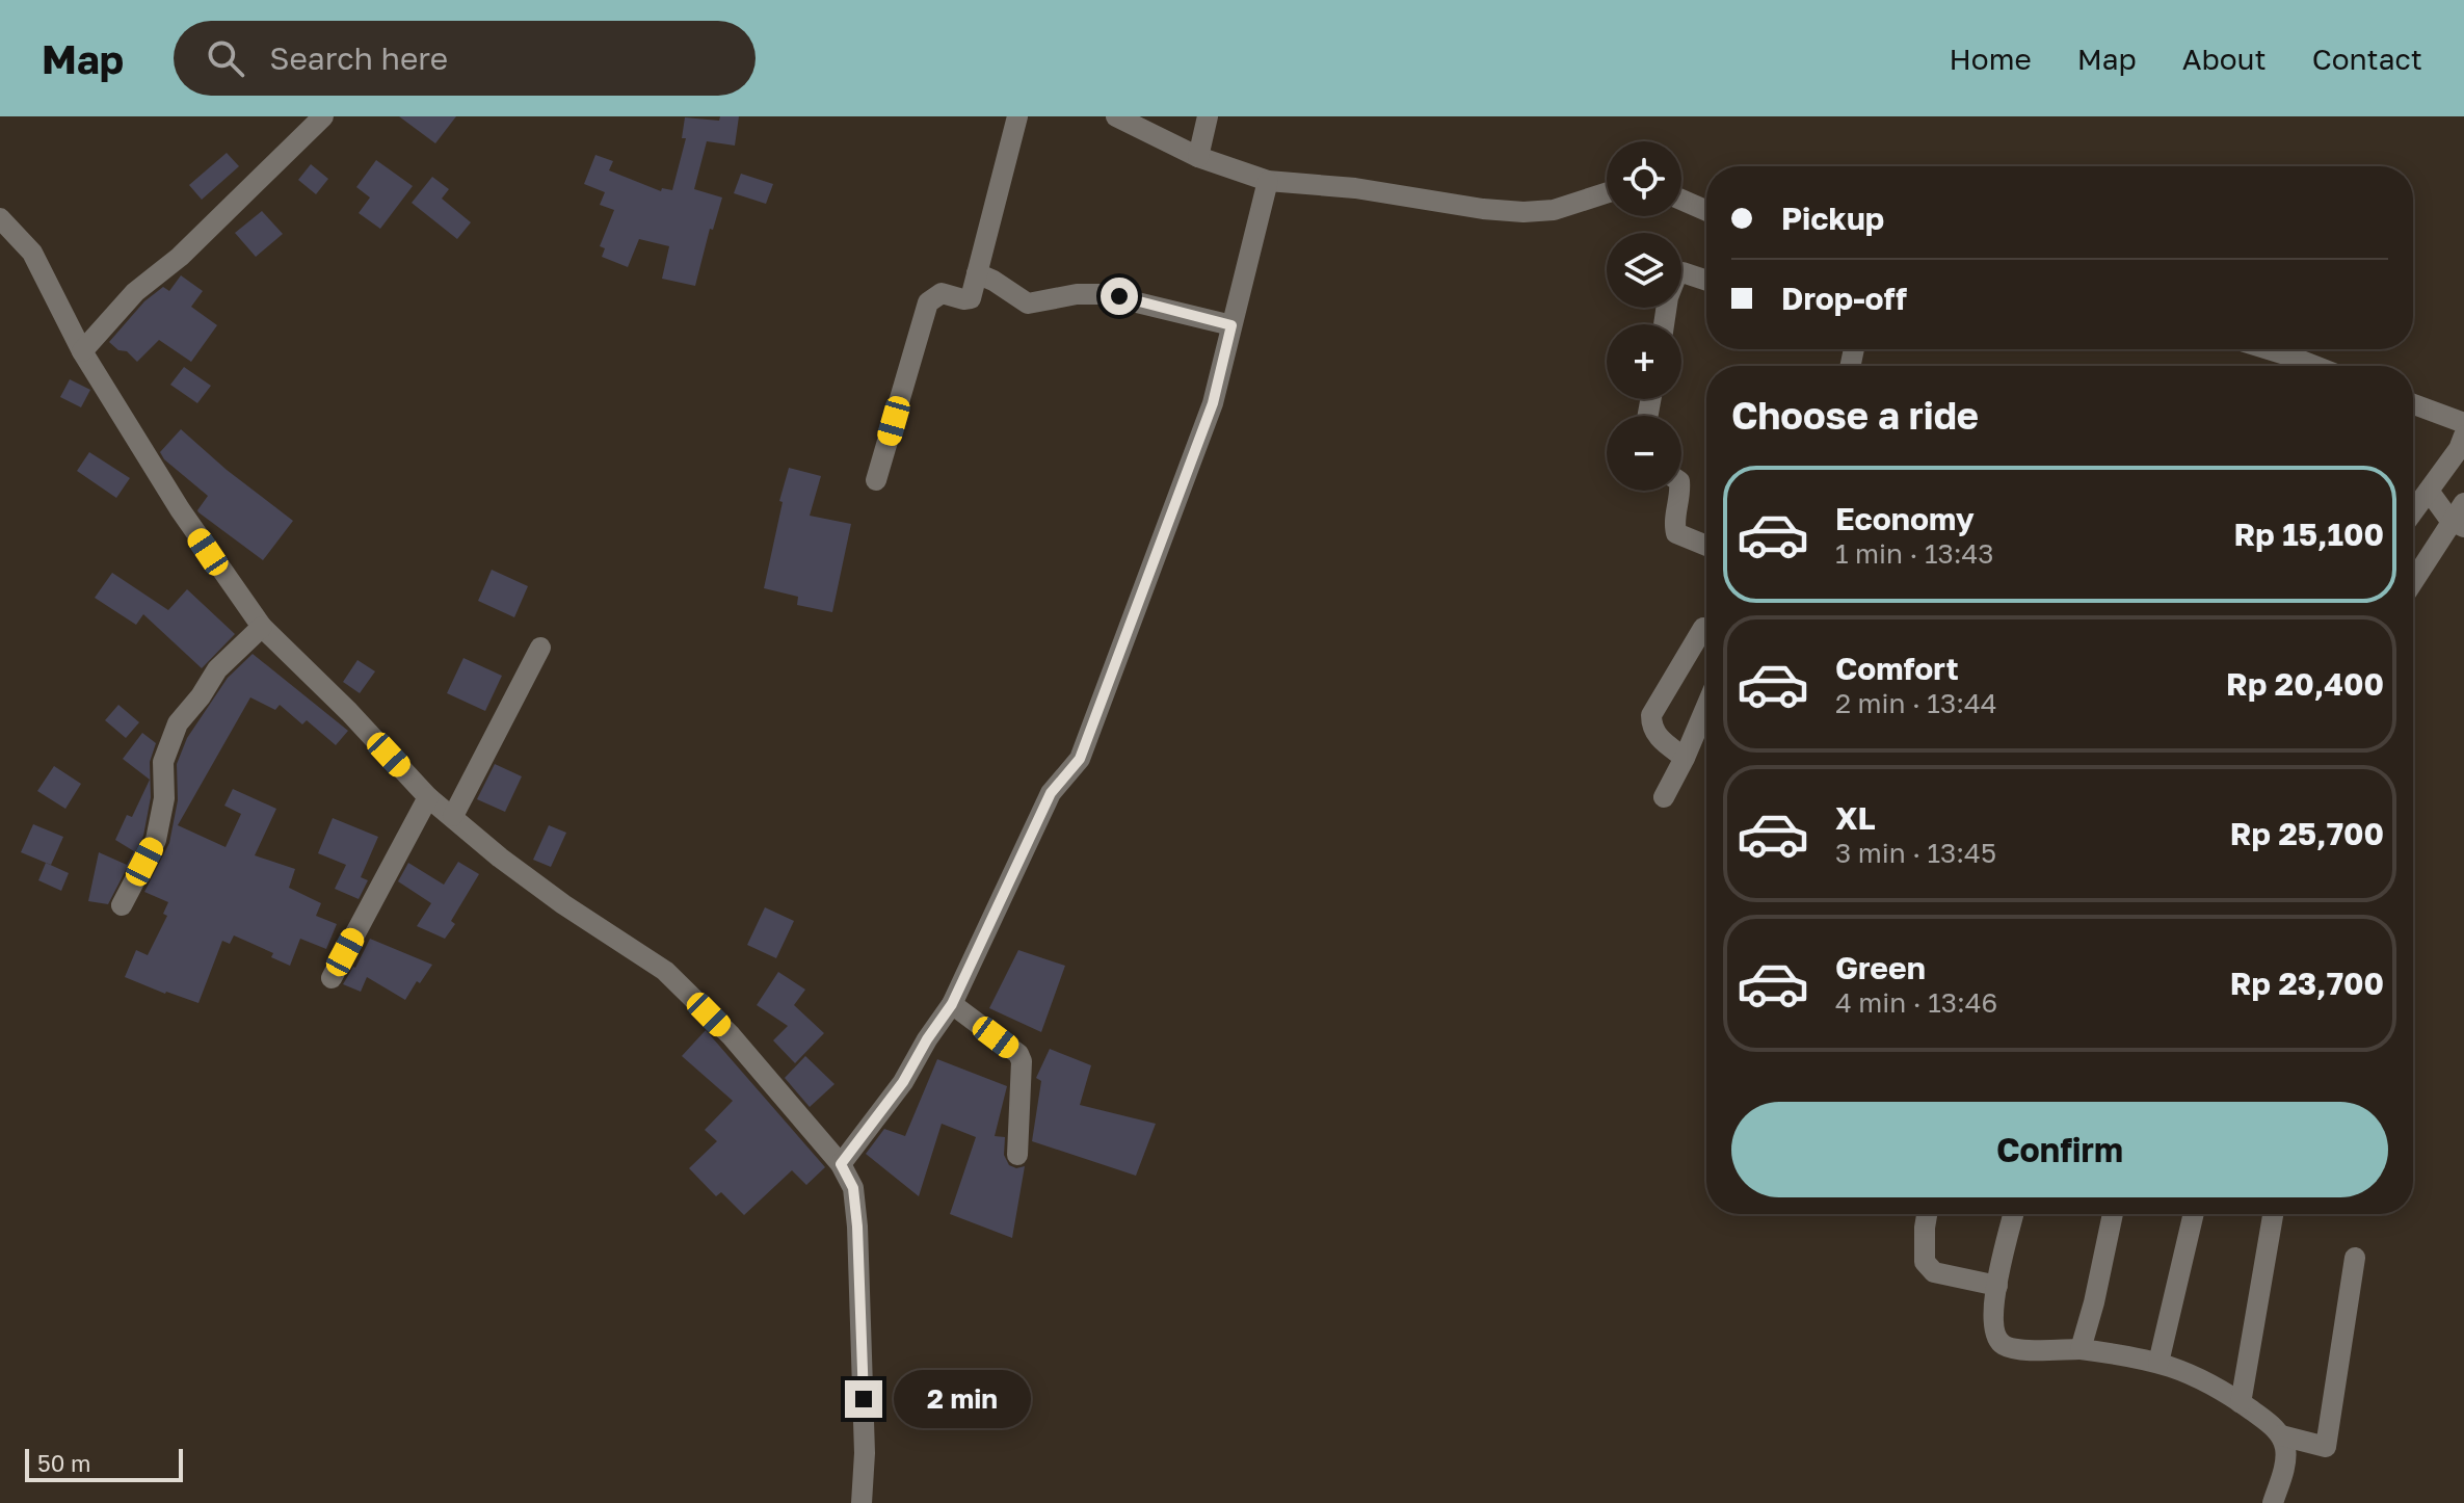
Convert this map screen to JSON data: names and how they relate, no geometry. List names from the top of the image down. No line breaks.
{"scale_bar":"50 m","page":{"header":"Map","search":"Search here","nav":["Home","Map","About","Contact"],"map_buttons":["+","−"],"banner":["Pickup","Drop-off"],"heading":"Choose a ride","list":[{"name":"Economy","note":"1 min · 13:43","value":"Rp 15,100"},{"name":"Comfort","note":"2 min · 13:44","value":"Rp 20,400"},{"name":"XL","note":"3 min · 13:45","value":"Rp 25,700"},{"name":"Green","note":"4 min · 13:46","value":"Rp 23,700"}],"buttons":"Confirm","bubble":"2 min","scale":"50 m"}}
